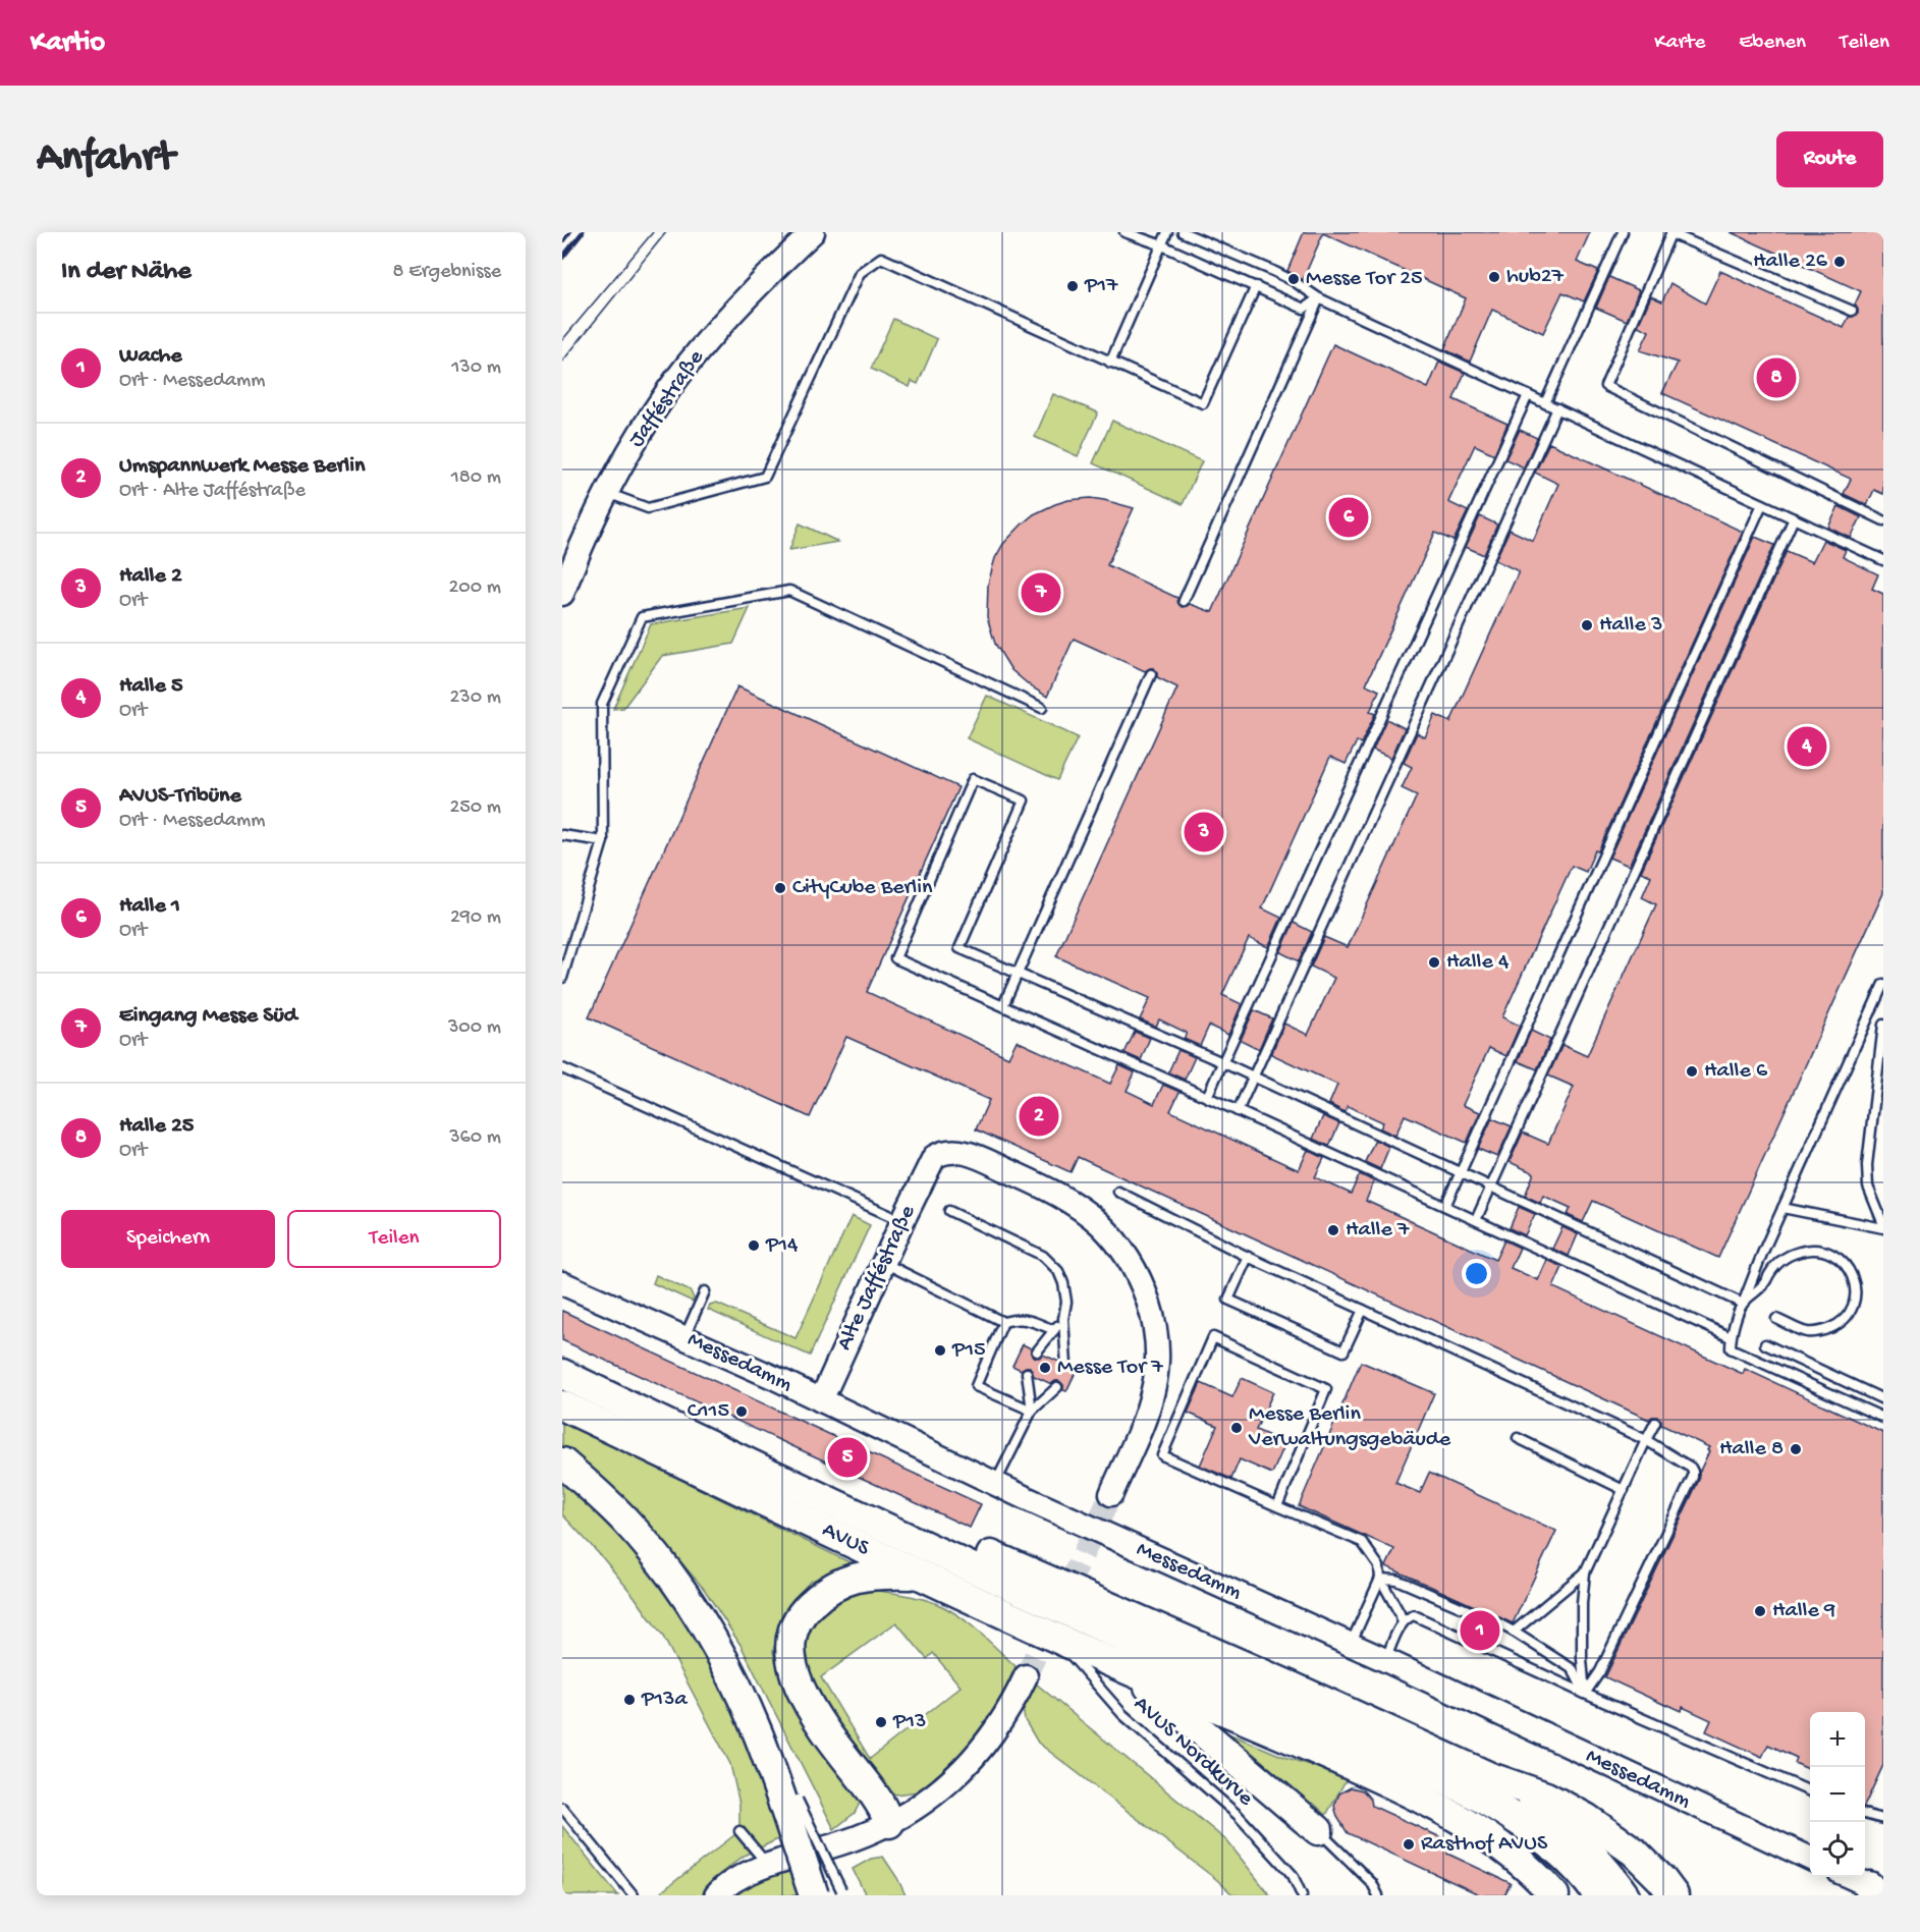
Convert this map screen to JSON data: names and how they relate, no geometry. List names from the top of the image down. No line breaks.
{"streets":{"highway":["AVUS"],"main road":["Jafféstraße","Alte Jafféstraße","Messedamm"],"lane":["AVUS Nordkurve"]},"crossings":[["Alte Jafféstraße","Messedamm"],["AVUS","AVUS Nordkurve"]],"places":["Halle 26","hub27","Messe Tor 25","P17","Halle 3","CityCube Berlin","Halle 4","Halle 6","Halle 7","P14","P15","Messe Tor 7","C115","Messe Berlin Verwaltungsgebäude","Halle 8","Halle 9","P13a","P13","Rasthof AVUS"],"page":{"header":"Kartio","nav":["Karte","Ebenen","Teilen"],"buttons":["Route",["Speichern","Teilen"]],"title":"Anfahrt","heading":["In der Nähe","8 Ergebnisse"],"list":[{"mark":"1","name":"Wache","note":"Ort · Messedamm","value":"130 m"},{"mark":"2","name":"Umspannwerk Messe Berlin","note":"Ort · Alte Jafféstraße","value":"180 m"},{"mark":"3","name":"Halle 2","note":"Ort","value":"200 m"},{"mark":"4","name":"Halle 5","note":"Ort","value":"230 m"},{"mark":"5","name":"AVUS-Tribüne","note":"Ort · Messedamm","value":"250 m"},{"mark":"6","name":"Halle 1","note":"Ort","value":"290 m"},{"mark":"7","name":"Eingang Messe Süd","note":"Ort","value":"300 m"},{"mark":"8","name":"Halle 25","note":"Ort","value":"360 m"}],"pins":["8","6","7","4","3","2","5","1"],"map_buttons":["+","−"]}}
